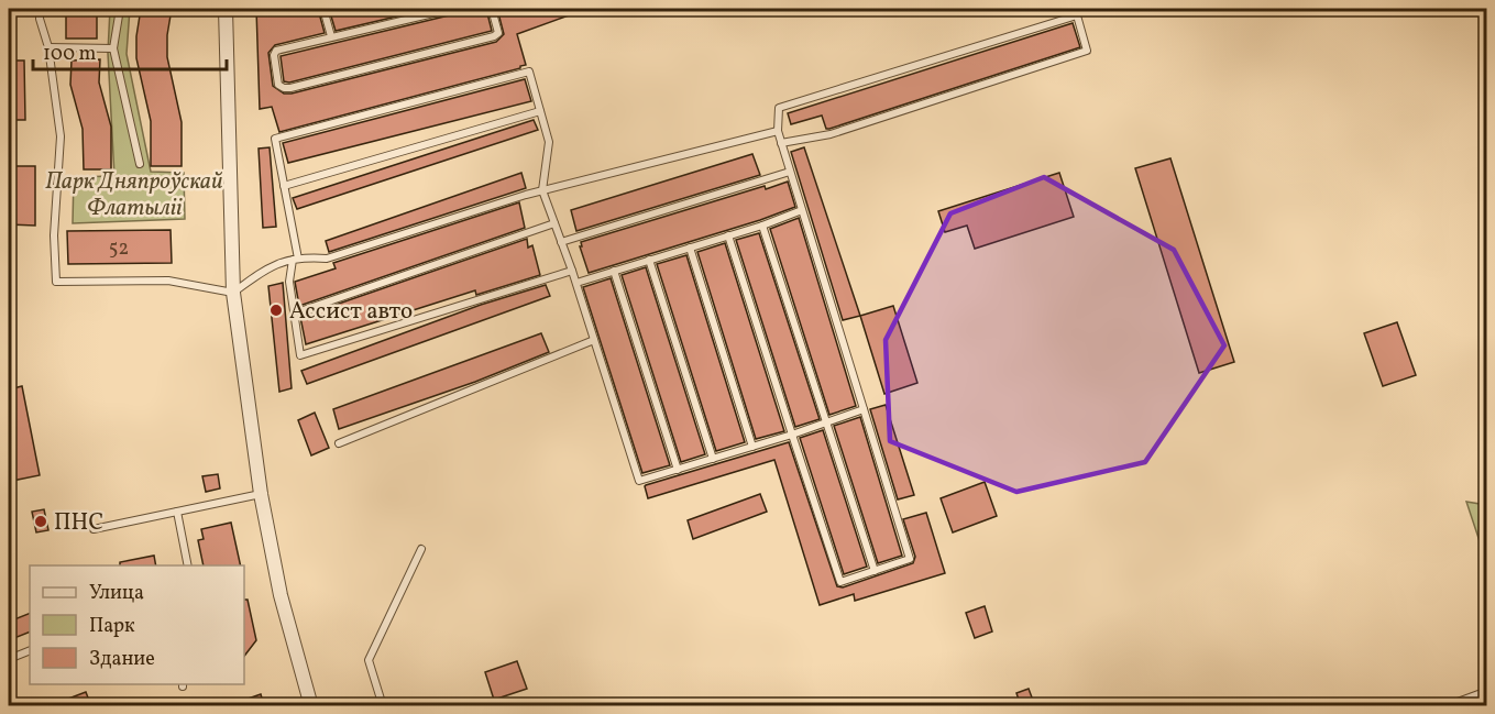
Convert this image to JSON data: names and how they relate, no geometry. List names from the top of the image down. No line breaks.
{"parks":["Парк Дняпроўскай Флатыліі"],"places":["Ассист авто","ПНС"],"house_numbers":["52"],"legend":["Улица","Парк","Здание"],"scale_bar":"100 m"}
